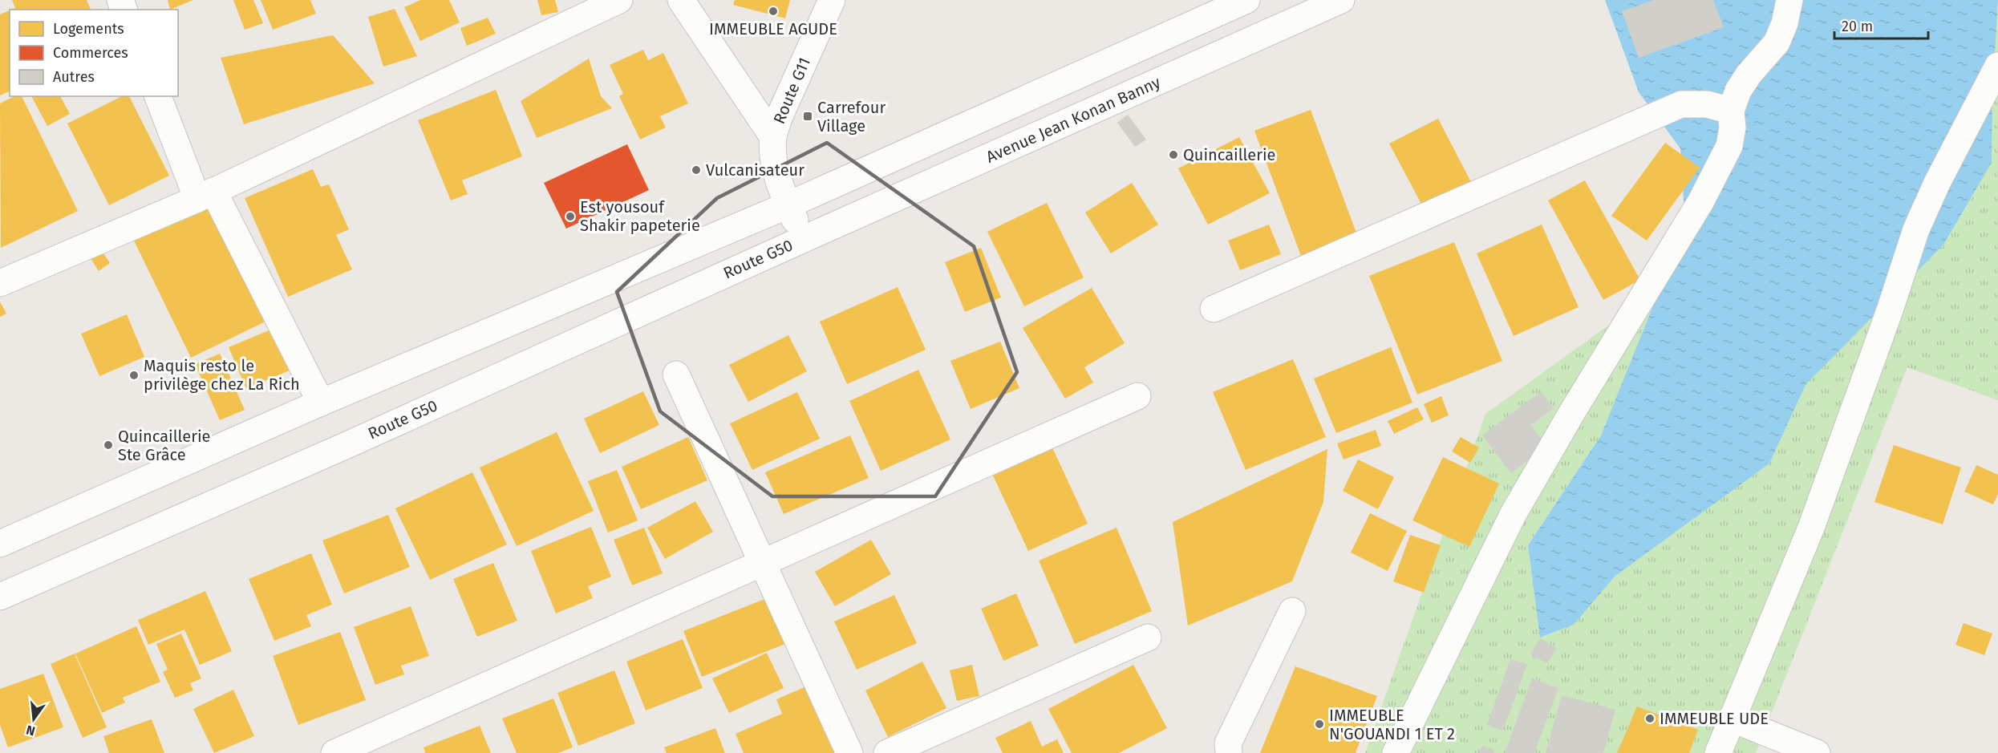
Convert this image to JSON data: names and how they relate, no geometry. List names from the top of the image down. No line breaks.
{"streets":{"street":["Route G11","Avenue Jean Konan Banny","Route G50"]},"crossings":[["Route G11","Avenue Jean Konan Banny"],["Route G11","Route G50"],["Avenue Jean Konan Banny","Route G50"]],"places":{"other":["IMMEUBLE AGUDE","Quincaillerie","Vulcanisateur","Est yousouf Shakir papeterie","Maquis resto le privilège chez La Rich","Quincaillerie Ste Grâce","IMMEUBLE UDE","IMMEUBLE N'GOUANDI 1 ET 2"],"transit":["Carrefour Village"]},"legend":["Logements","Commerces","Autres"],"scale_bar":"20 m","north":"bottom"}
